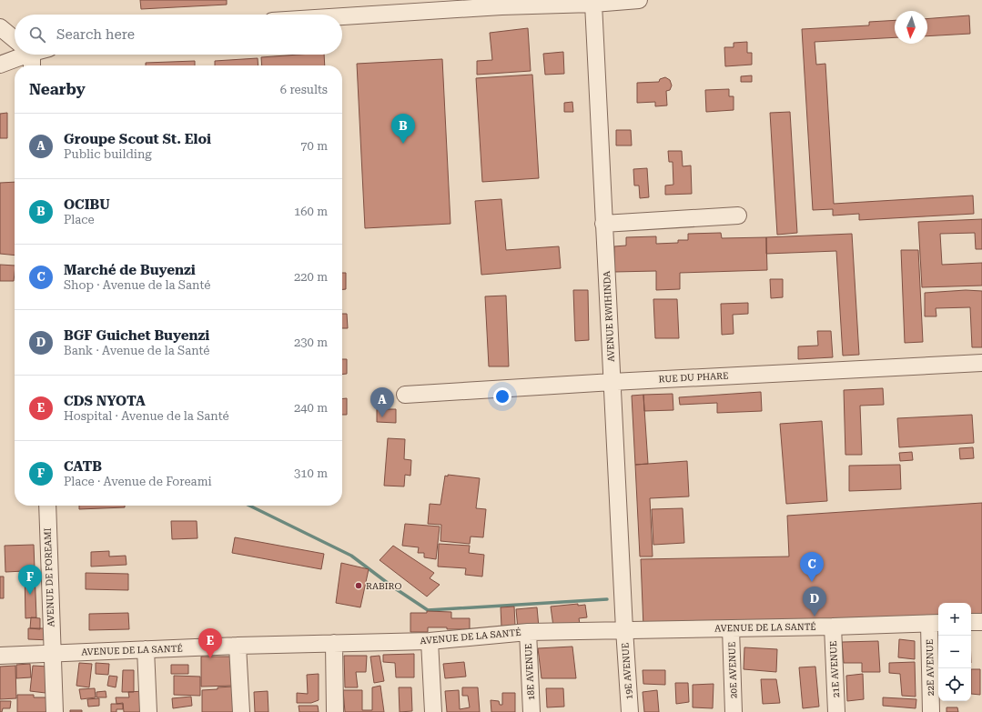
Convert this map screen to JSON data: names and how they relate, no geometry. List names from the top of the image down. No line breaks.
{"streets":{"street":["AVENUE RWIHINDA","RUE DU PHARE","AVENUE DE FOREAMI","AVENUE DE LA SANTÉ","22E AVENUE","21E AVENUE","20E AVENUE","19E AVENUE","18E AVENUE"]},"crossings":[["AVENUE RWIHINDA","RUE DU PHARE"],["AVENUE RWIHINDA","AVENUE DE LA SANTÉ"],["AVENUE RWIHINDA","19E AVENUE"],["AVENUE DE FOREAMI","AVENUE DE LA SANTÉ"],["AVENUE DE LA SANTÉ","22E AVENUE"],["AVENUE DE LA SANTÉ","21E AVENUE"],["AVENUE DE LA SANTÉ","20E AVENUE"],["AVENUE DE LA SANTÉ","19E AVENUE"],["AVENUE DE LA SANTÉ","18E AVENUE"]],"places":["RABIRO"],"north":"bottom","page":{"search":"Search here","heading":["Nearby","6 results"],"list":[{"mark":"A","name":"Groupe Scout St. Eloi","note":"Public building","value":"70 m"},{"mark":"B","name":"OCIBU","note":"Place","value":"160 m"},{"mark":"C","name":"Marché de Buyenzi","note":"Shop · Avenue de la Santé","value":"220 m"},{"mark":"D","name":"BGF Guichet Buyenzi","note":"Bank · Avenue de la Santé","value":"230 m"},{"mark":"E","name":"CDS NYOTA","note":"Hospital · Avenue de la Santé","value":"240 m"},{"mark":"F","name":"CATB","note":"Place · Avenue de Foreami","value":"310 m"}],"pins":["B","A","C","F","D","E"],"map_buttons":["+","−"]}}
